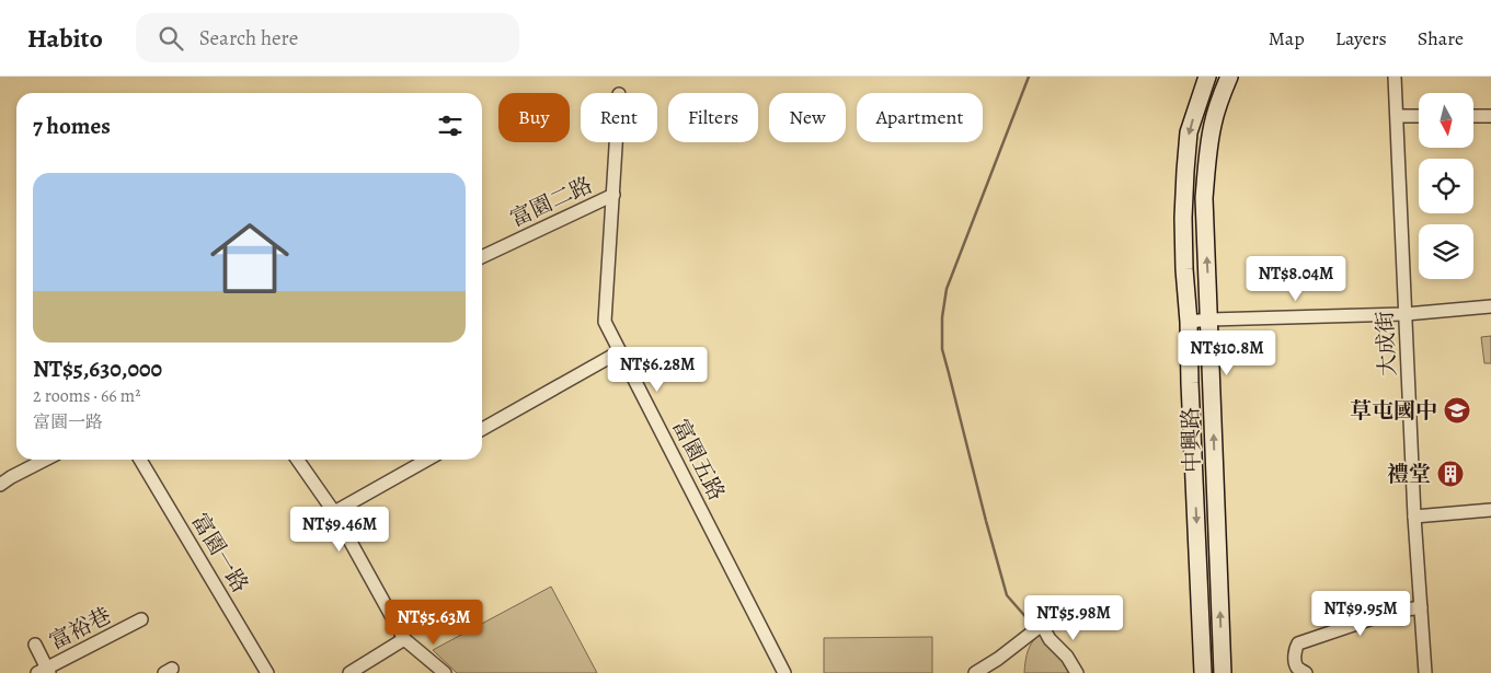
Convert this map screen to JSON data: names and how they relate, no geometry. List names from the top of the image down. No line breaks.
{"streets":{"street":["富園二路","大成街","中興路","富園五路","富園一路","富裕巷"]},"crossings":[["富園二路","富園五路"]],"places":{"school or university":["草屯國中"],"building":["禮堂"]},"north":"bottom","page":{"header":"Habito","search":"Search here","nav":["Map","Layers","Share"],"chip":["Buy","Rent","Filters","New","Apartment"],"heading":"7 homes","list":[{"name":"NT$5,630,000","note":"2 rooms · 66 m² · 富園一路"}],"price":["NT$8.04M","NT$10.8M","NT$6.28M","NT$9.46M","NT$9.95M","NT$5.98M","NT$5.63M"]}}
